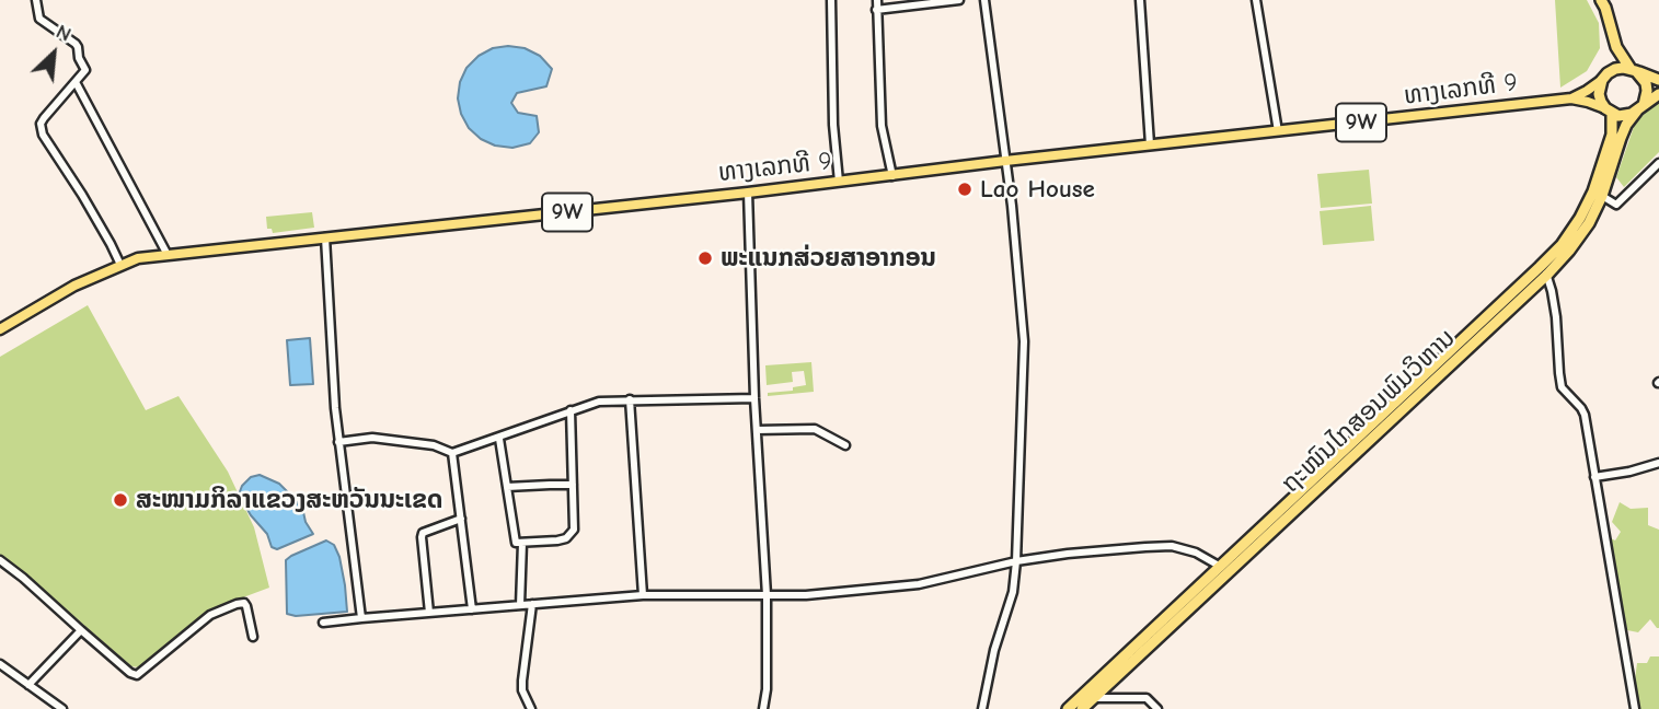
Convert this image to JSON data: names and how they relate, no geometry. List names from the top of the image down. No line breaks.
{"streets":{"highway":["ຖະໜົນໄກສອນພົມວິຫານ"],"main road":["ທາງເລກທີ 9","9W"]},"crossings":[["ທາງເລກທີ 9","ຖະໜົນໄກສອນພົມວິຫານ"]],"places":["Lao House","ພະແນກສ່ວຍສາອາກອນ","ສະໜາມກິລາແຂວງສະຫວັນນະເຂດ"],"north":"top right"}
